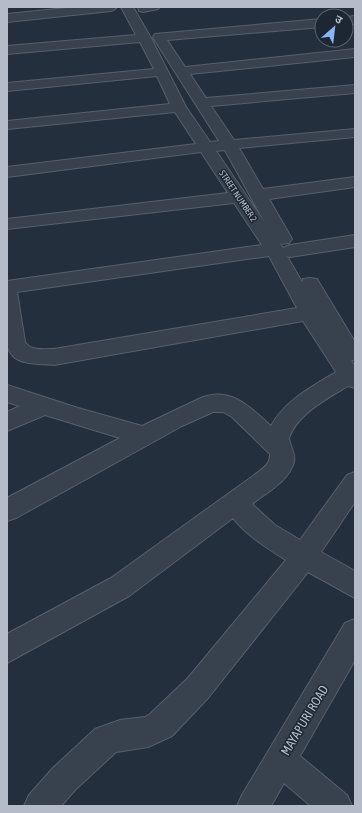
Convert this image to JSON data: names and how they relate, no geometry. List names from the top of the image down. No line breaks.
{"streets":{"street":["STREET NUMBER 2","MAYAPURI ROAD"]},"north":"top right"}
